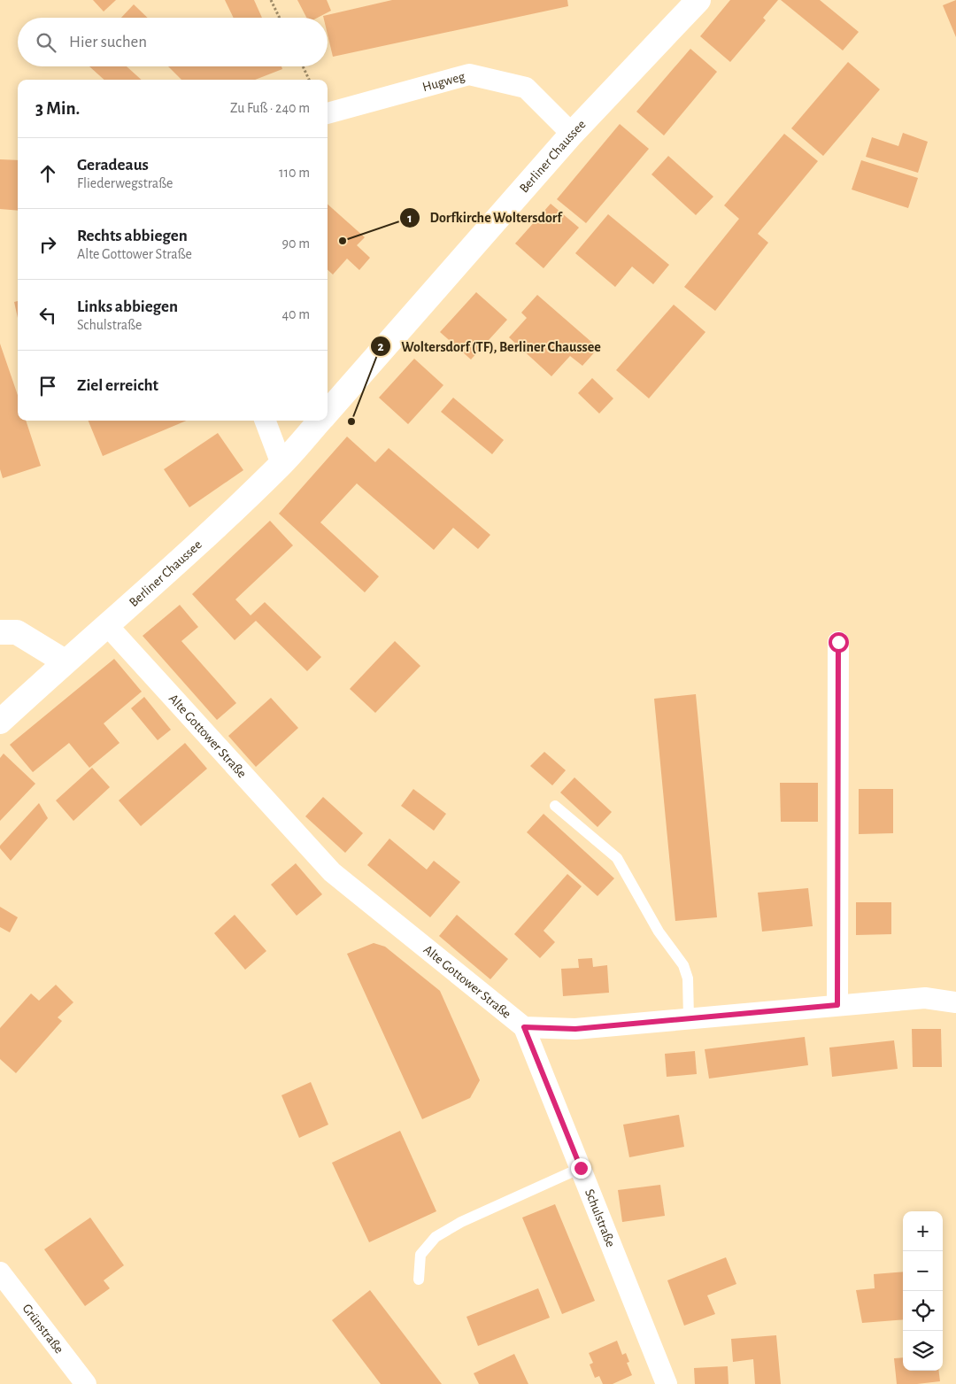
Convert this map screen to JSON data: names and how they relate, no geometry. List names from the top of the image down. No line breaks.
{"streets":{"street":["Hugweg","Berliner Chaussee","Alte Gottower Straße","Schulstraße","Grünstraße"]},"crossings":[["Hugweg","Berliner Chaussee"],["Berliner Chaussee","Alte Gottower Straße"],["Alte Gottower Straße","Schulstraße"]],"places":["Dorfkirche Woltersdorf","Woltersdorf (TF), Berliner Chaussee"],"page":{"search":"Hier suchen","heading":["3 Min.","Zu Fuß · 240 m"],"list":[["Geradeaus","Fliederwegstraße","110 m"],["Rechts abbiegen","Alte Gottower Straße","90 m"],["Links abbiegen","Schulstraße","40 m"],"Ziel erreicht"],"map_buttons":["+","−"]}}
